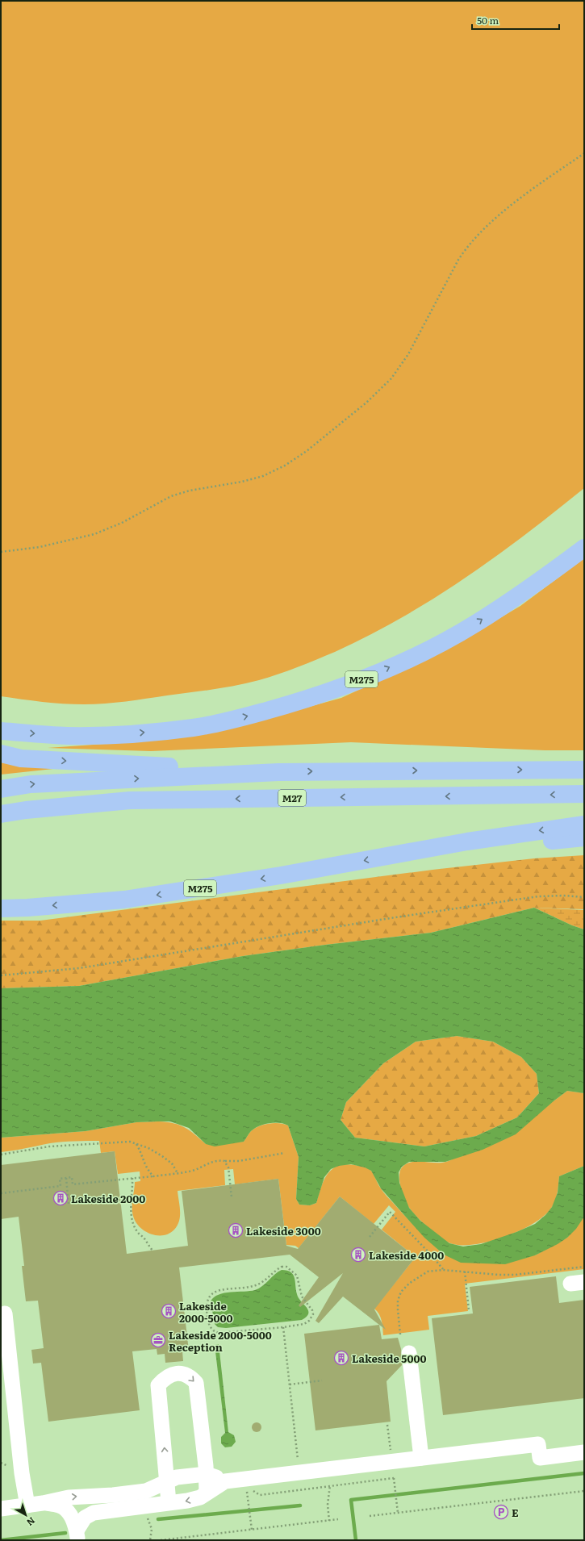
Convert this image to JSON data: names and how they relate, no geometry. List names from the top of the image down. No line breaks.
{"streets":{"highway":["M275","M27"]},"places":{"building":["Lakeside 2000","Lakeside 3000","Lakeside 4000","Lakeside 2000-5000","Lakeside 5000"],"office":["Lakeside 2000-5000 Reception"],"parking":["E"]},"scale_bar":"50 m","north":"bottom right"}
